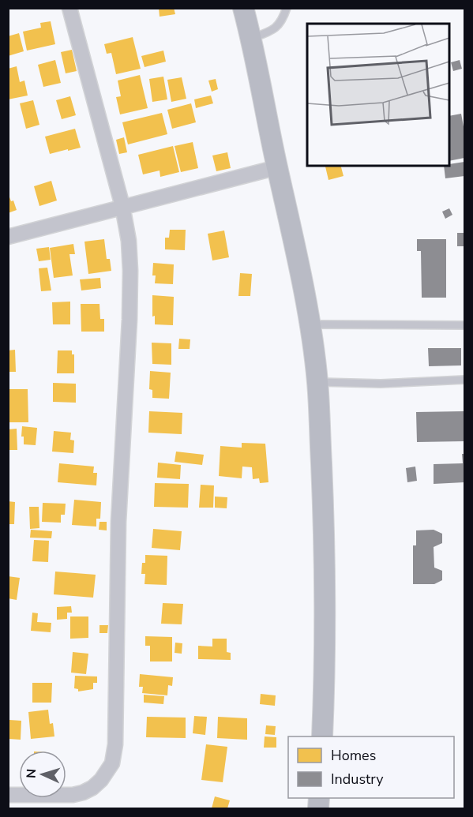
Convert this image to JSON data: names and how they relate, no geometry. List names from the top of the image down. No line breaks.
{"legend":["Homes","Industry"],"north":"left"}
